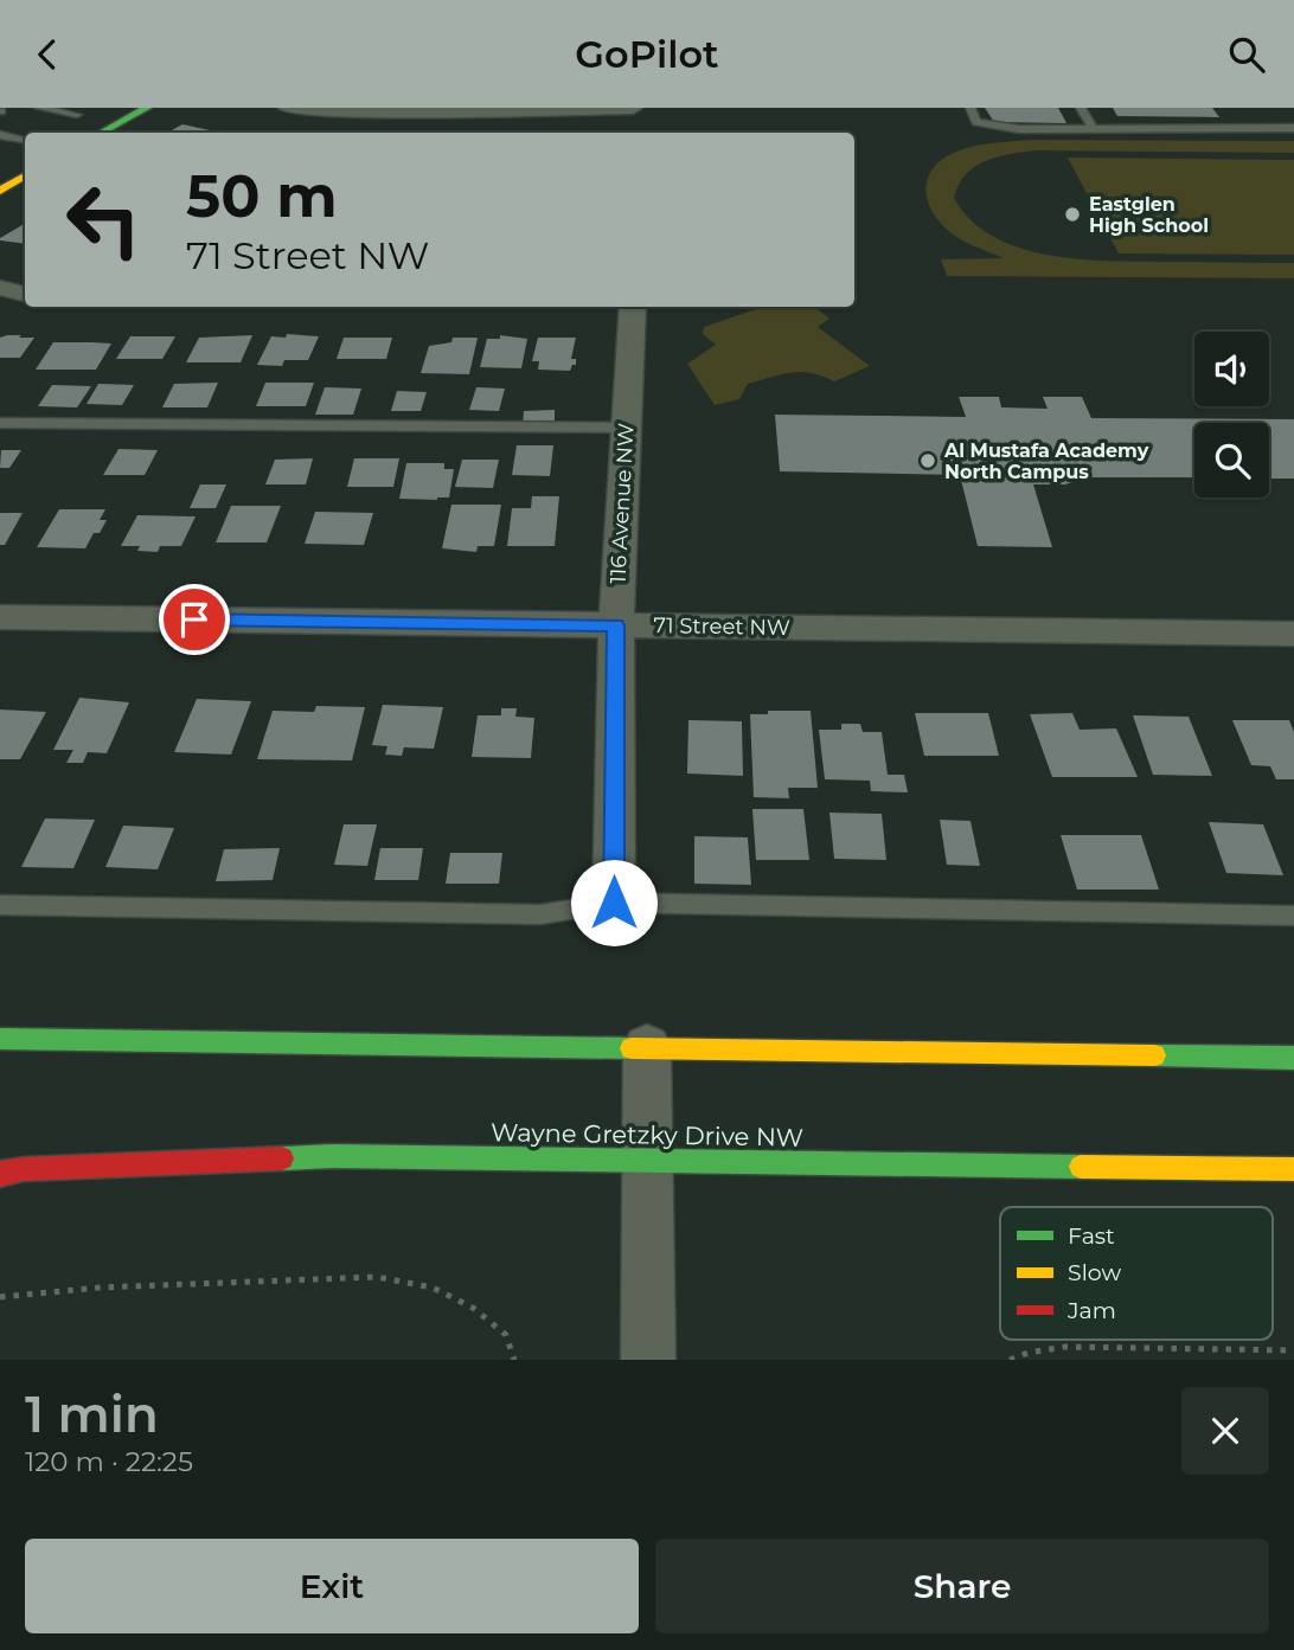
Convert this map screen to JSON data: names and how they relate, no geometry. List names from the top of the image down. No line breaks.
{"streets":{"main road":["Wayne Gretzky Drive NW"],"street":["116 Avenue NW","71 Street NW"]},"crossings":[["116 Avenue NW","71 Street NW"]],"places":["Eastglen High School","Al Mustafa Academy North Campus"],"legend":["Fast","Slow","Jam"],"page":{"header":"GoPilot","turn":["50 m","71 Street NW"],"heading":["1 min","120 m · 22:25"],"buttons":["Exit","Share"]}}
